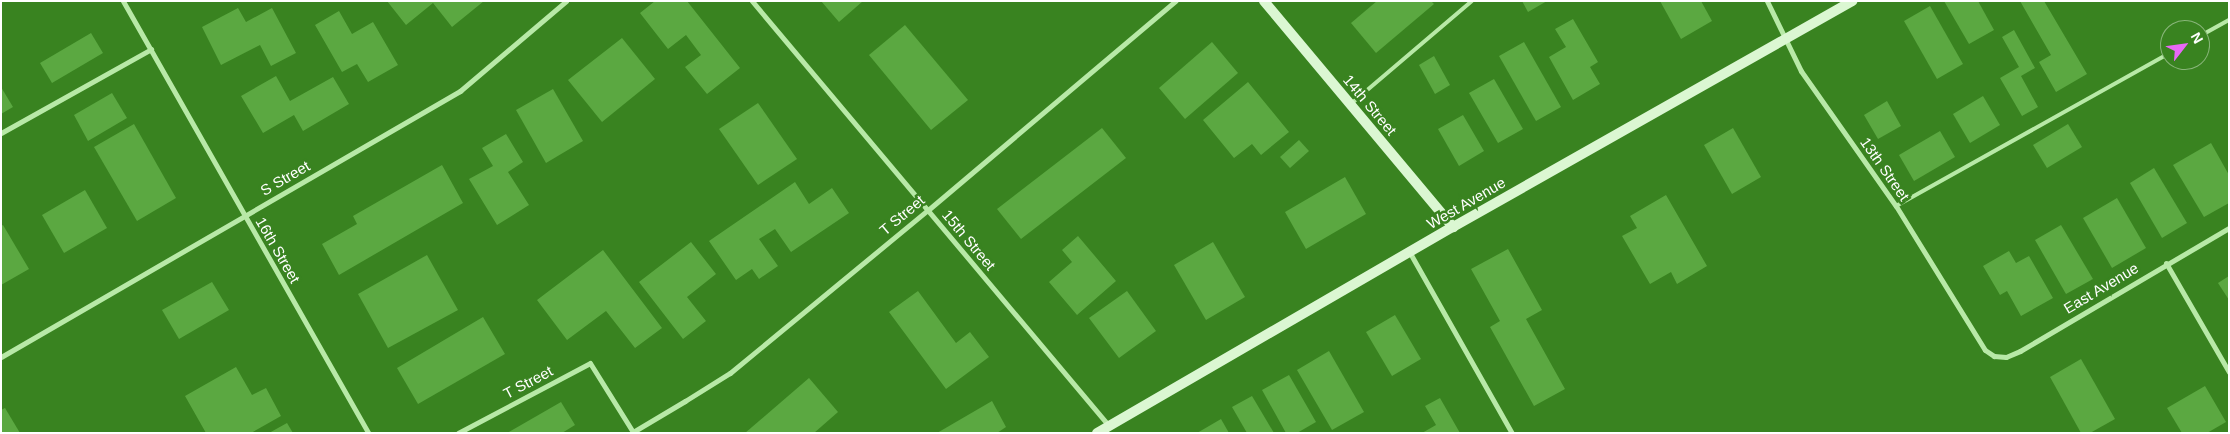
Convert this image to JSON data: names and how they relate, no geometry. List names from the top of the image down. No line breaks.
{"streets":{"main road":["14th Street","West Avenue"],"street":["13th Street","S Street","T Street","15th Street","16th Street","East Avenue"]},"crossings":[["14th Street","West Avenue"],["13th Street","West Avenue"],["13th Street","East Avenue"],["S Street","16th Street"],["West Avenue","15th Street"],["T Street","15th Street"]],"north":"top right"}
